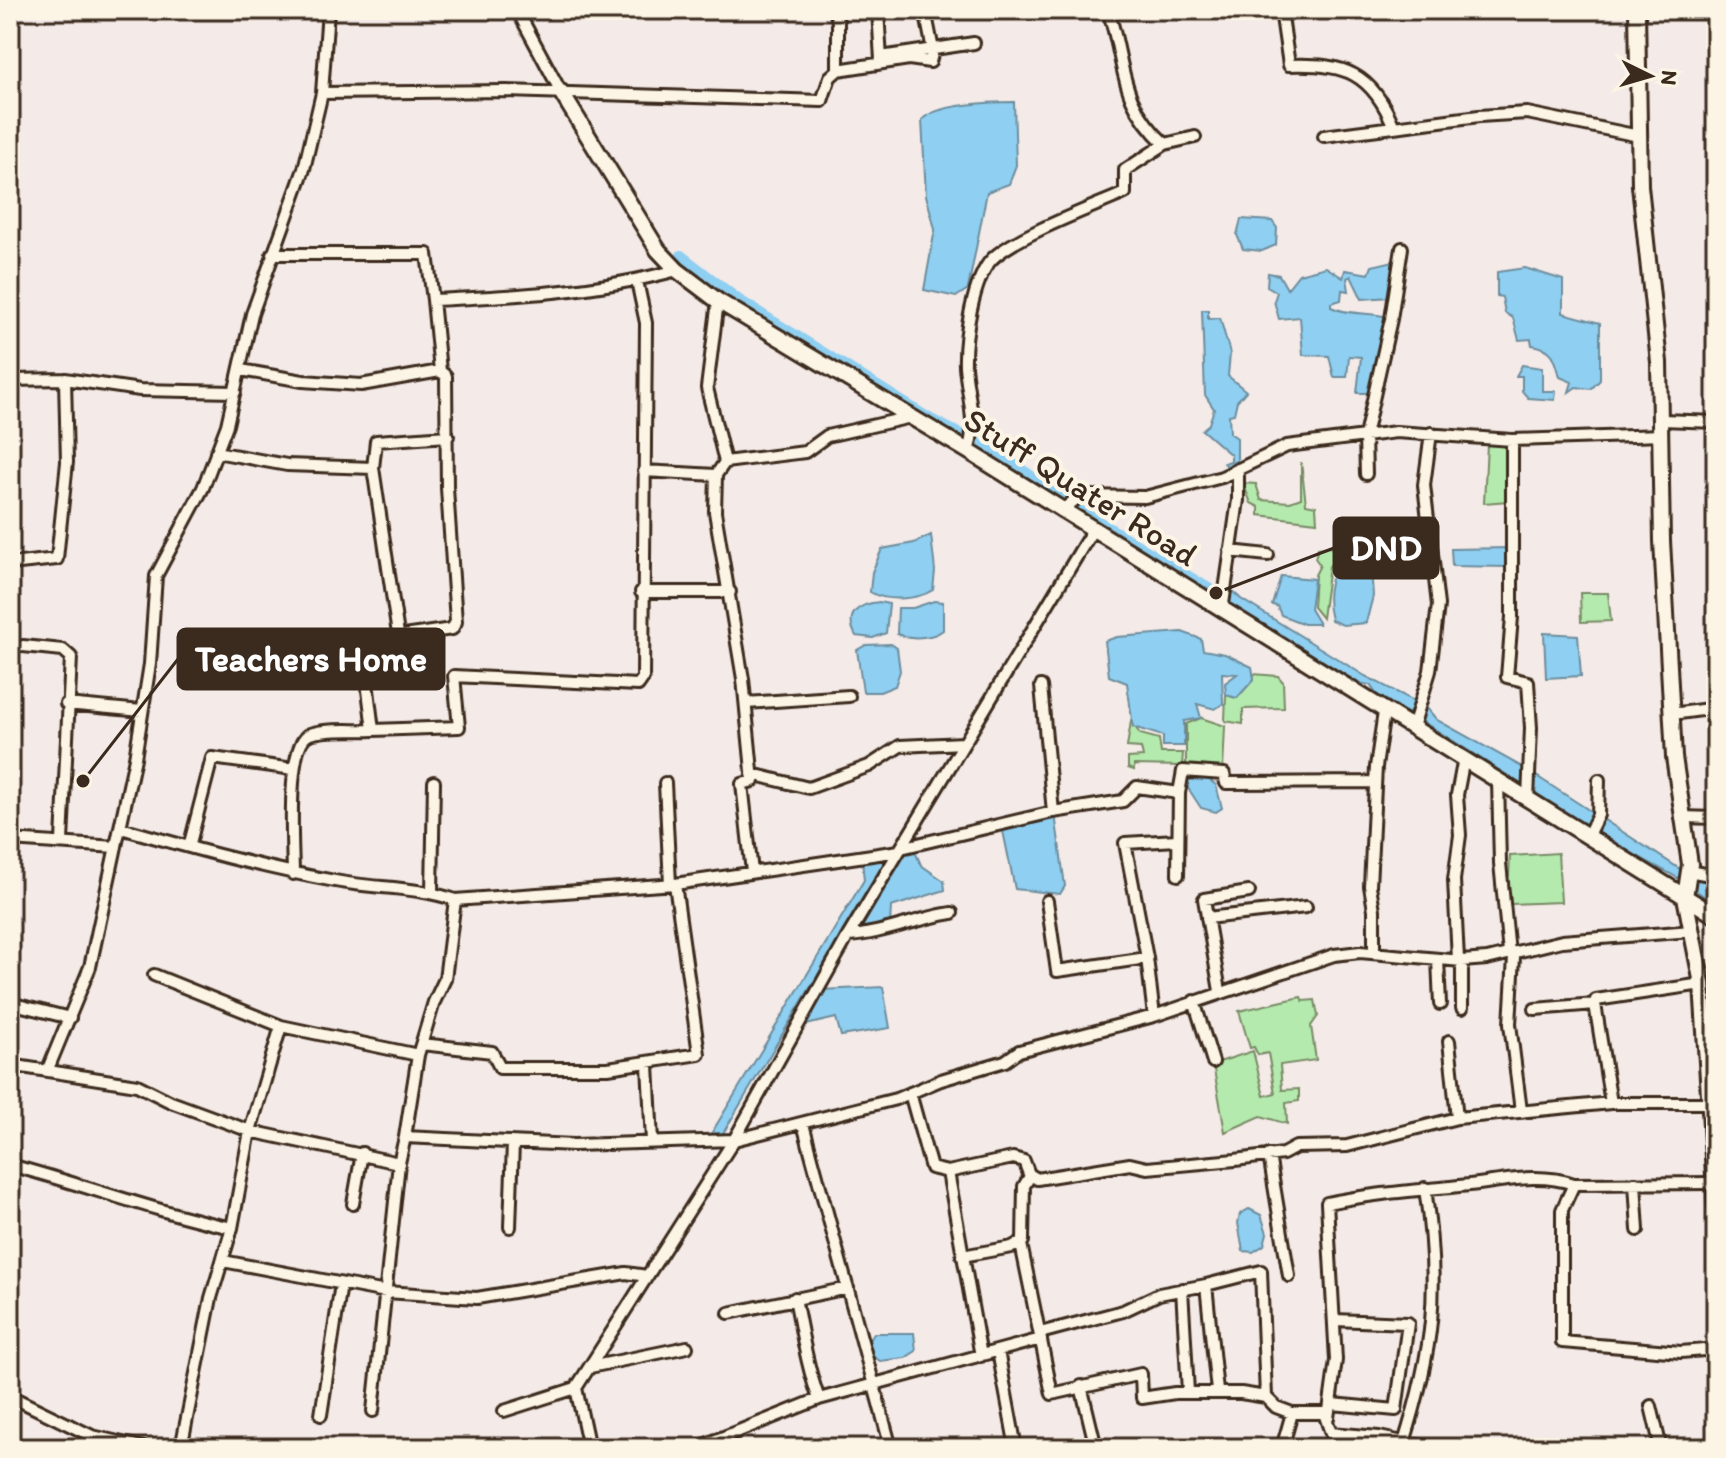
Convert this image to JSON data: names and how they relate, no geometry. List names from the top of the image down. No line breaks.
{"streets":{"street":["Stuff Quater Road"]},"places":["DND","Teachers Home"],"north":"right"}
